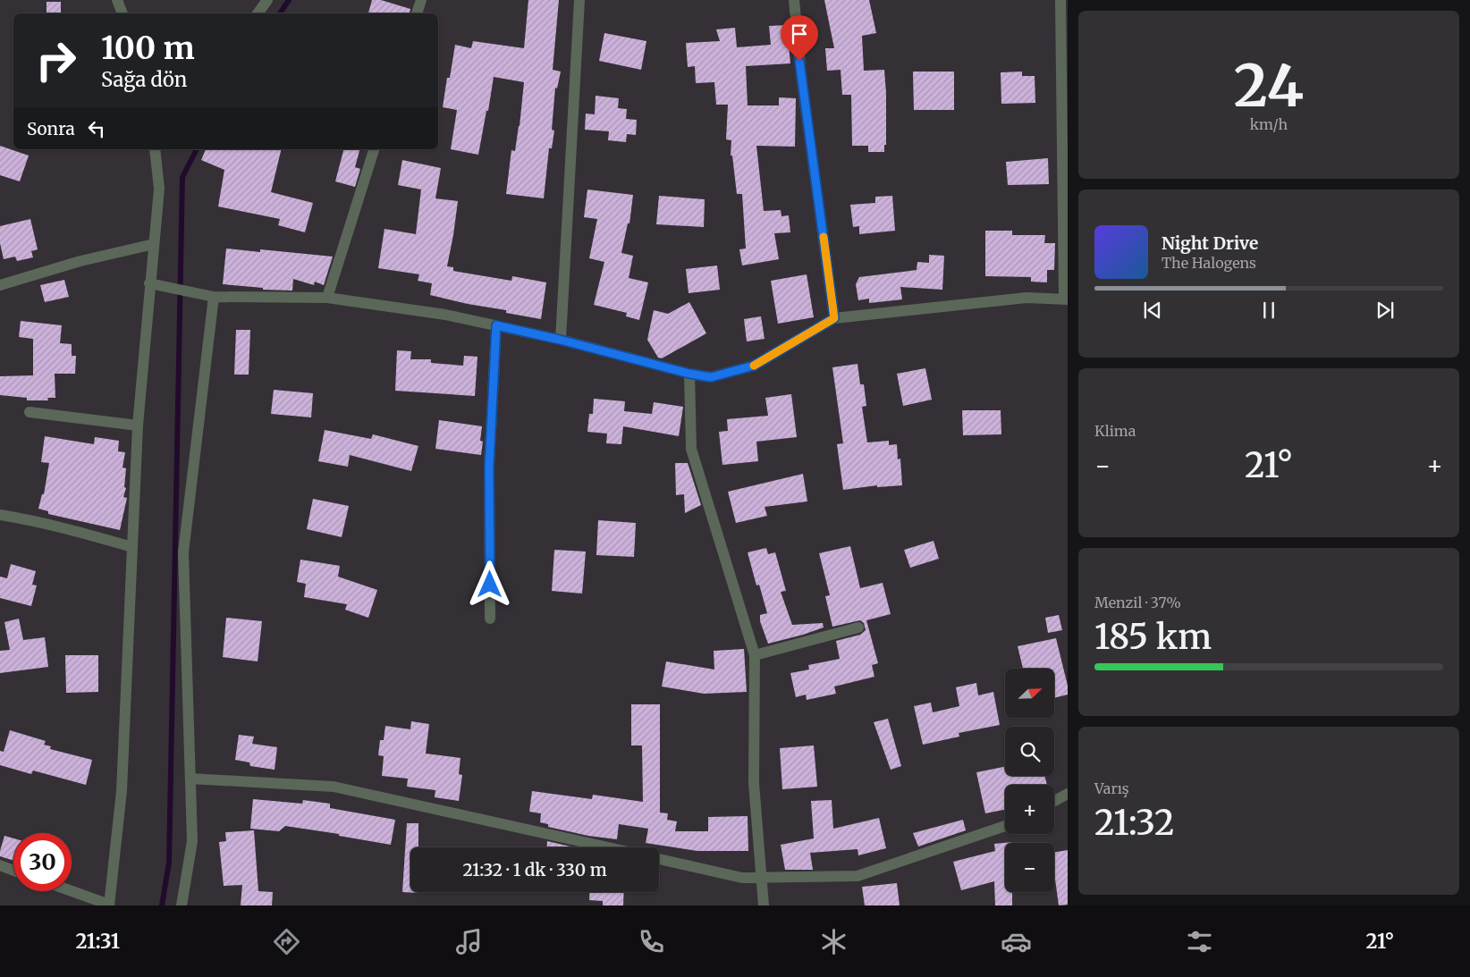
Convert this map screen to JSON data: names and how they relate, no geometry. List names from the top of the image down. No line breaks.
{"north":"top right","page":{"tile":[["24","km/h"],"Klima",["Menzil · 37%","185 km"],["Varış","21:32"]],"turn":["100 m","Sağa dön"],"then":"Sonra","song":["Night Drive","The Halogens"],"heat":["−","21°","+"],"map_buttons":["+","−"],"limit":"30","trip":"21:32 · 1 dk · 330 m","tabs":["21:31","21°"]}}
